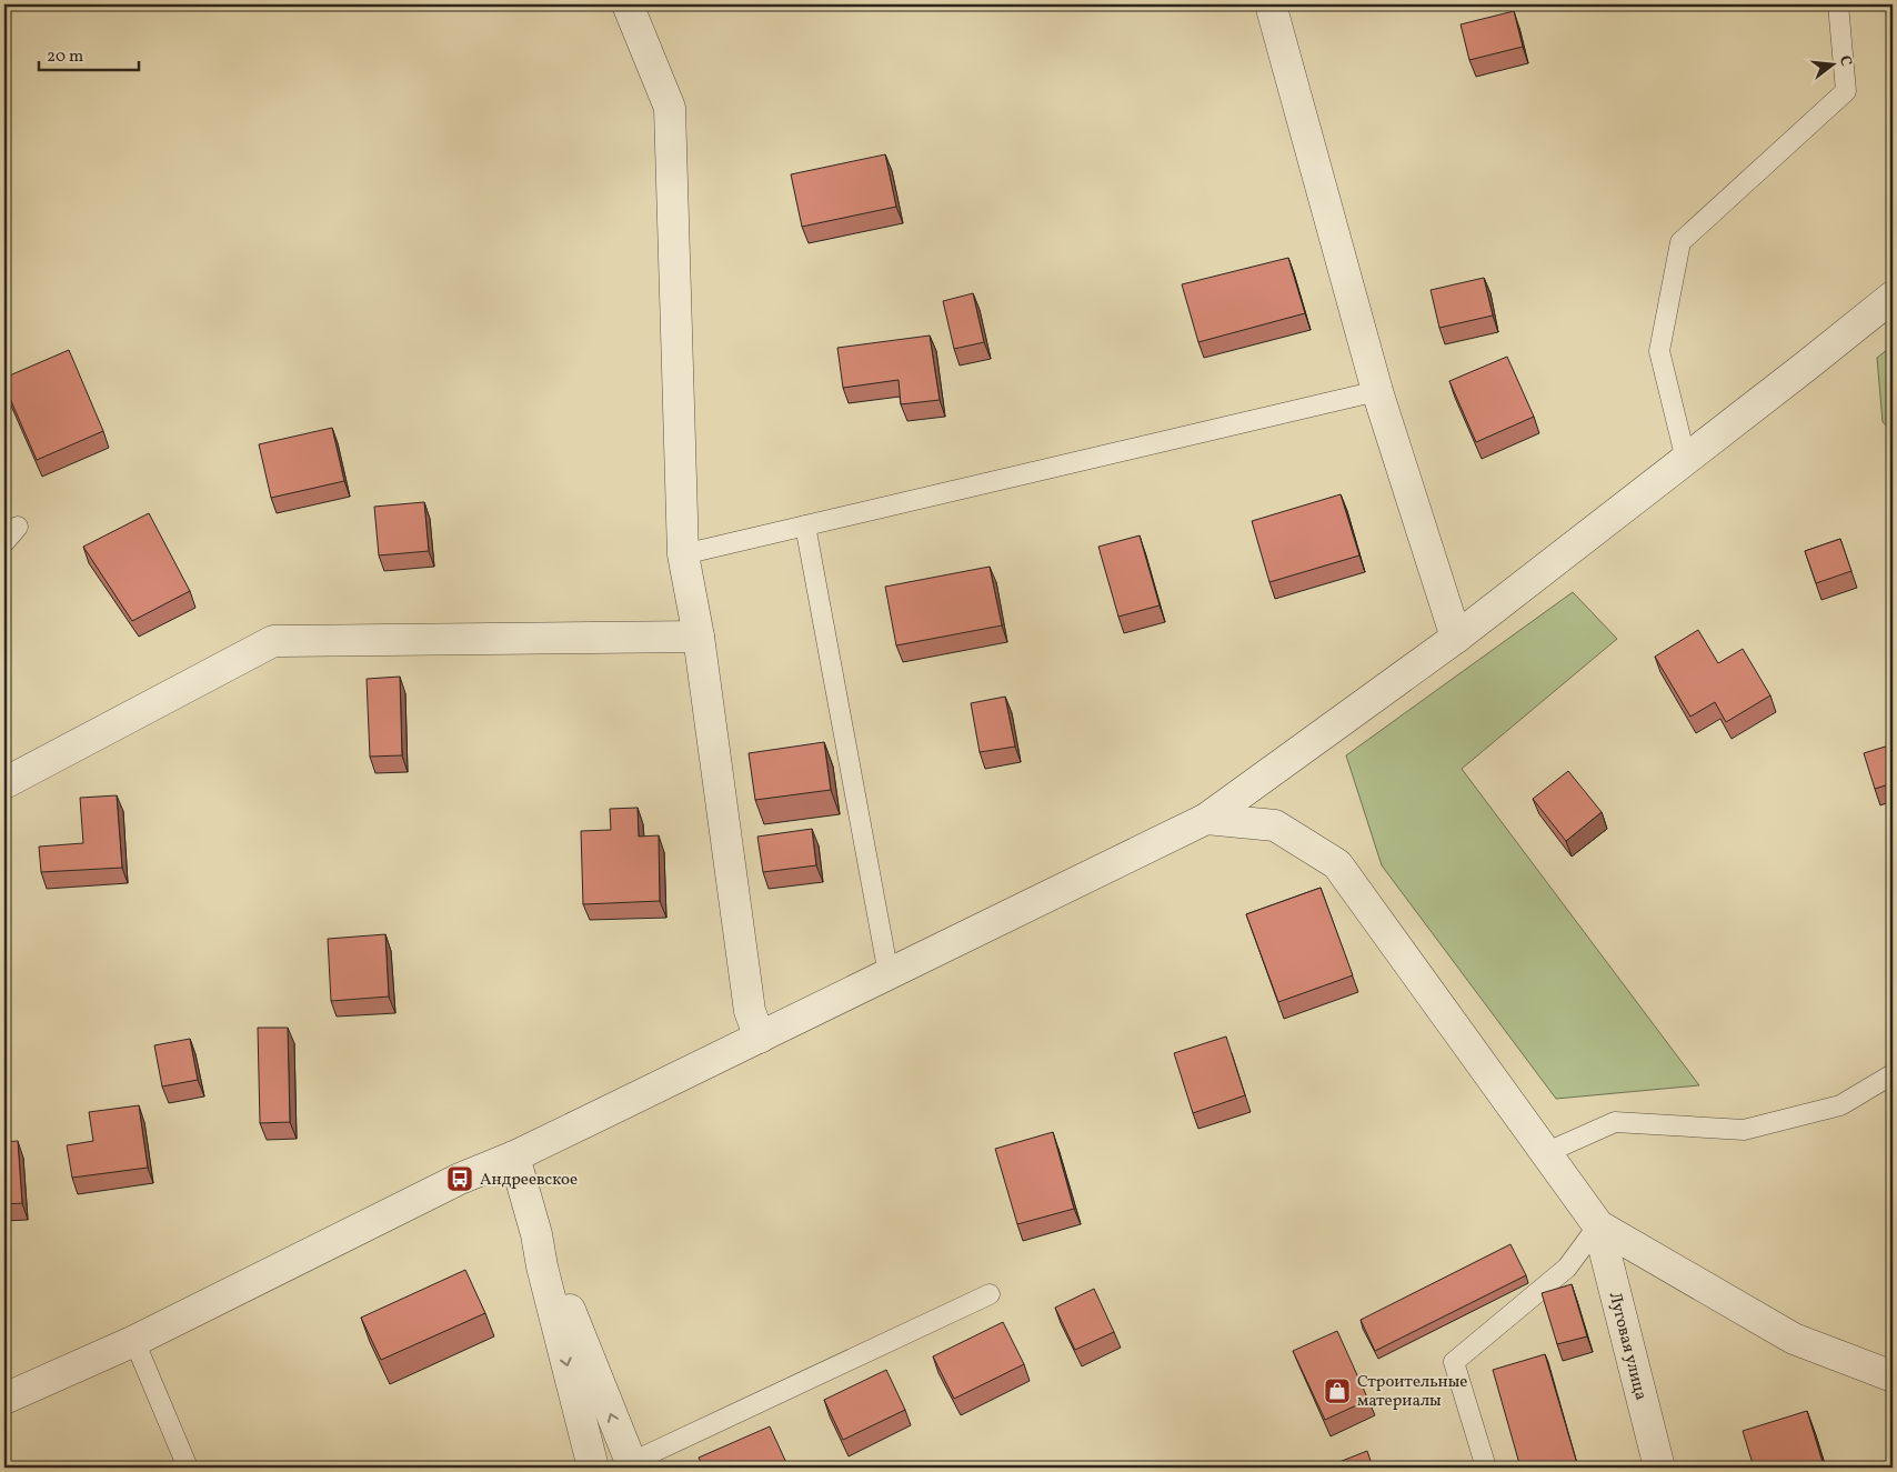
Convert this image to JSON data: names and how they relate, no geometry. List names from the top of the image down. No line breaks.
{"streets":{"street":["Луговая улица"]},"places":{"bus stop":["Андреевское"],"shop":["Строительные материалы"]},"scale_bar":"20 m","north":"right"}
